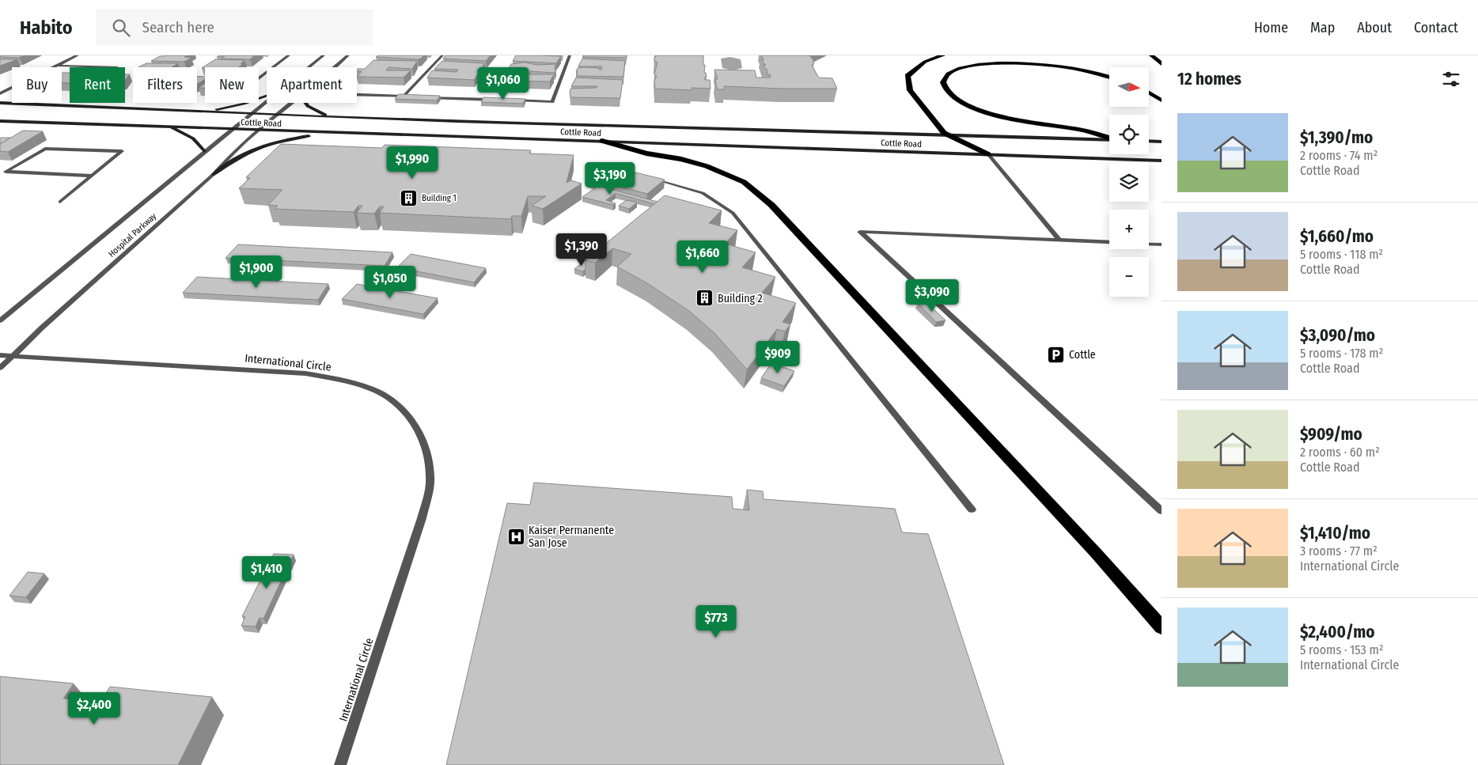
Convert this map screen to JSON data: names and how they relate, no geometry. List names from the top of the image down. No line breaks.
{"streets":{"main road":["Cottle Road"],"street":["Hospital Parkway","International Circle"]},"crossings":[["Cottle Road","Hospital Parkway"],["Hospital Parkway","International Circle"]],"places":{"building":["Building 1","Building 2"],"parking":["Cottle"],"hospital":["Kaiser Permanente San Jose"]},"north":"right","page":{"header":"Habito","search":"Search here","nav":["Home","Map","About","Contact"],"heading":"12 homes","map_buttons":["+","−"],"price":["$1,060","$1,990","$3,190","$1,390","$1,660","$1,900","$1,050","$3,090","$909","$1,410","$773","$2,400"],"chip":["Buy","Rent","Filters","New","Apartment"],"list":[{"name":"$1,390/mo","note":"2 rooms · 74 m² · Cottle Road"},{"name":"$1,660/mo","note":"5 rooms · 118 m² · Cottle Road"},{"name":"$3,090/mo","note":"5 rooms · 178 m² · Cottle Road"},{"name":"$909/mo","note":"2 rooms · 60 m² · Cottle Road"},{"name":"$1,410/mo","note":"3 rooms · 77 m² · International Circle"},{"name":"$2,400/mo","note":"5 rooms · 153 m² · International Circle"}]}}
